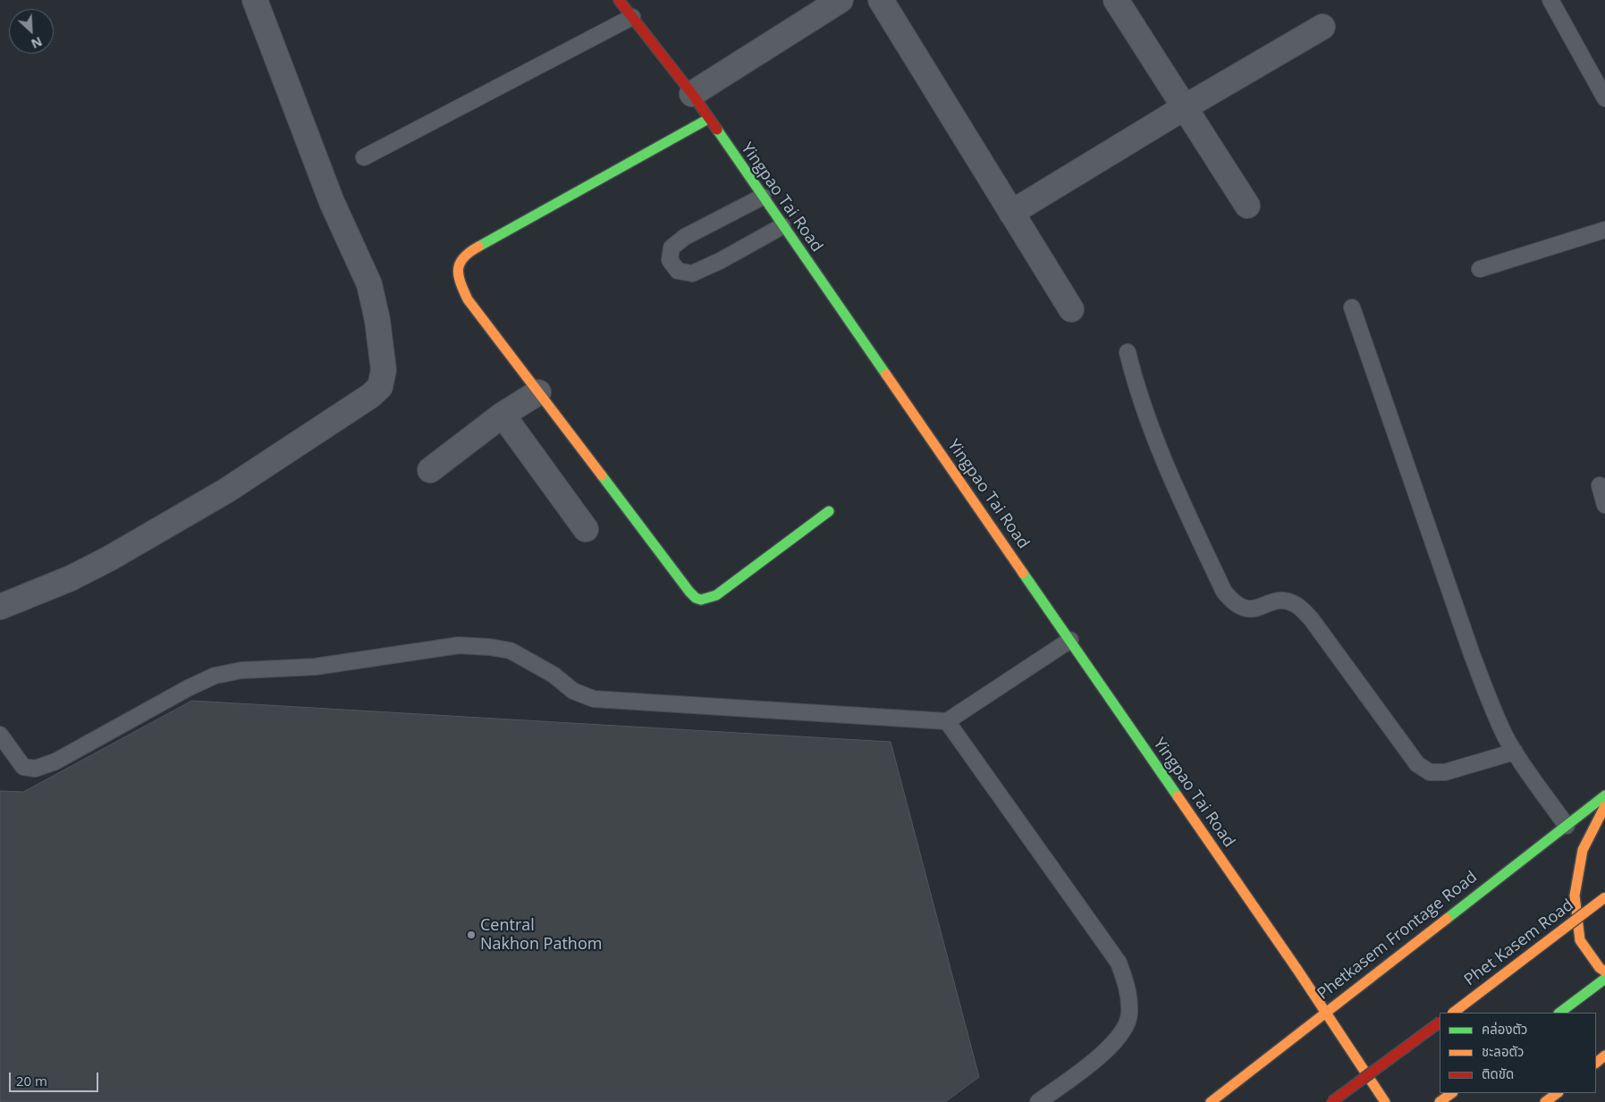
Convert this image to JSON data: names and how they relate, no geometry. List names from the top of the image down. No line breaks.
{"streets":{"main road":["Yingpao Tai Road","Phetkasem Frontage Road","Phet Kasem Road"]},"crossings":[["Yingpao Tai Road","Phetkasem Frontage Road"]],"places":["Central Nakhon Pathom"],"legend":["คล่องตัว","ชะลอตัว","ติดขัด"],"scale_bar":"20 m","north":"bottom right"}
